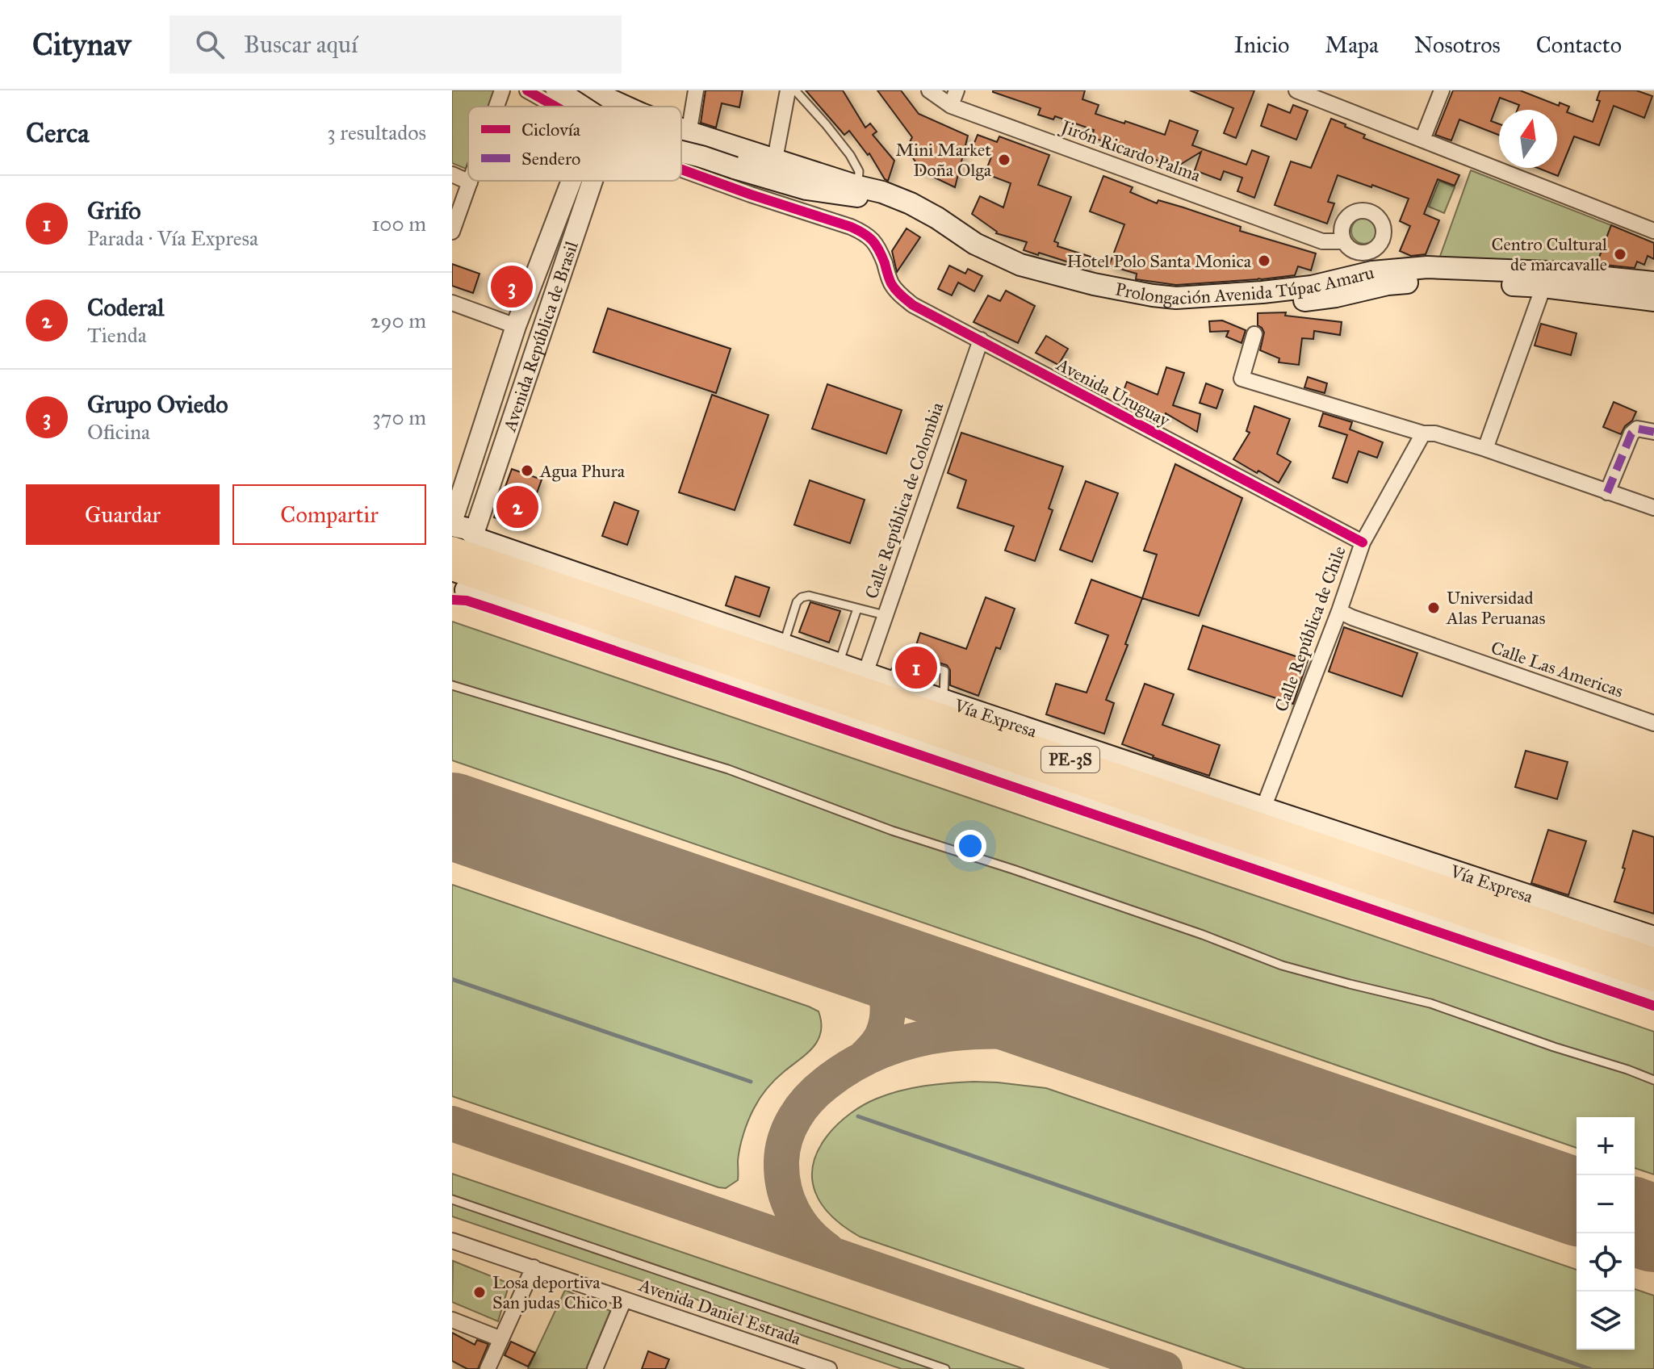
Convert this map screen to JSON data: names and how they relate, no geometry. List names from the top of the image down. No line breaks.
{"streets":{"main road":["Prolongación Avenida Túpac Amaru","Vía Expresa","PE-3S"],"street":["Jirón Ricardo Palma","Avenida República de Brasil","Avenida Uruguay","Calle República de Colombia","Calle República de Chile","Calle Las Americas","Avenida Daniel Estrada"]},"crossings":[["Avenida República de Brasil","Vía Expresa"],["Avenida Uruguay","Calle República de Colombia"],["Avenida Uruguay","Calle República de Chile"],["Calle República de Colombia","Vía Expresa"],["Calle República de Chile","Calle Las Americas"],["Calle República de Chile","Vía Expresa"]],"places":["Mini Market Doña Olga","Centro Cultural de marcavalle","Hotel Polo Santa Monica","Agua Phura","Universidad Alas Peruanas","Losa deportiva San judas Chico B"],"legend":["Ciclovía","Sendero"],"north":"top","page":{"header":"Citynav","search":"Buscar aquí","nav":["Inicio","Mapa","Nosotros","Contacto"],"heading":["Cerca","3 resultados"],"list":[{"mark":"1","name":"Grifo","note":"Parada · Vía Expresa","value":"100 m"},{"mark":"2","name":"Coderal","note":"Tienda","value":"290 m"},{"mark":"3","name":"Grupo Oviedo","note":"Oficina","value":"370 m"}],"pins":["3","2","1"],"buttons":["Guardar","Compartir"],"map_buttons":["+","−"]}}
